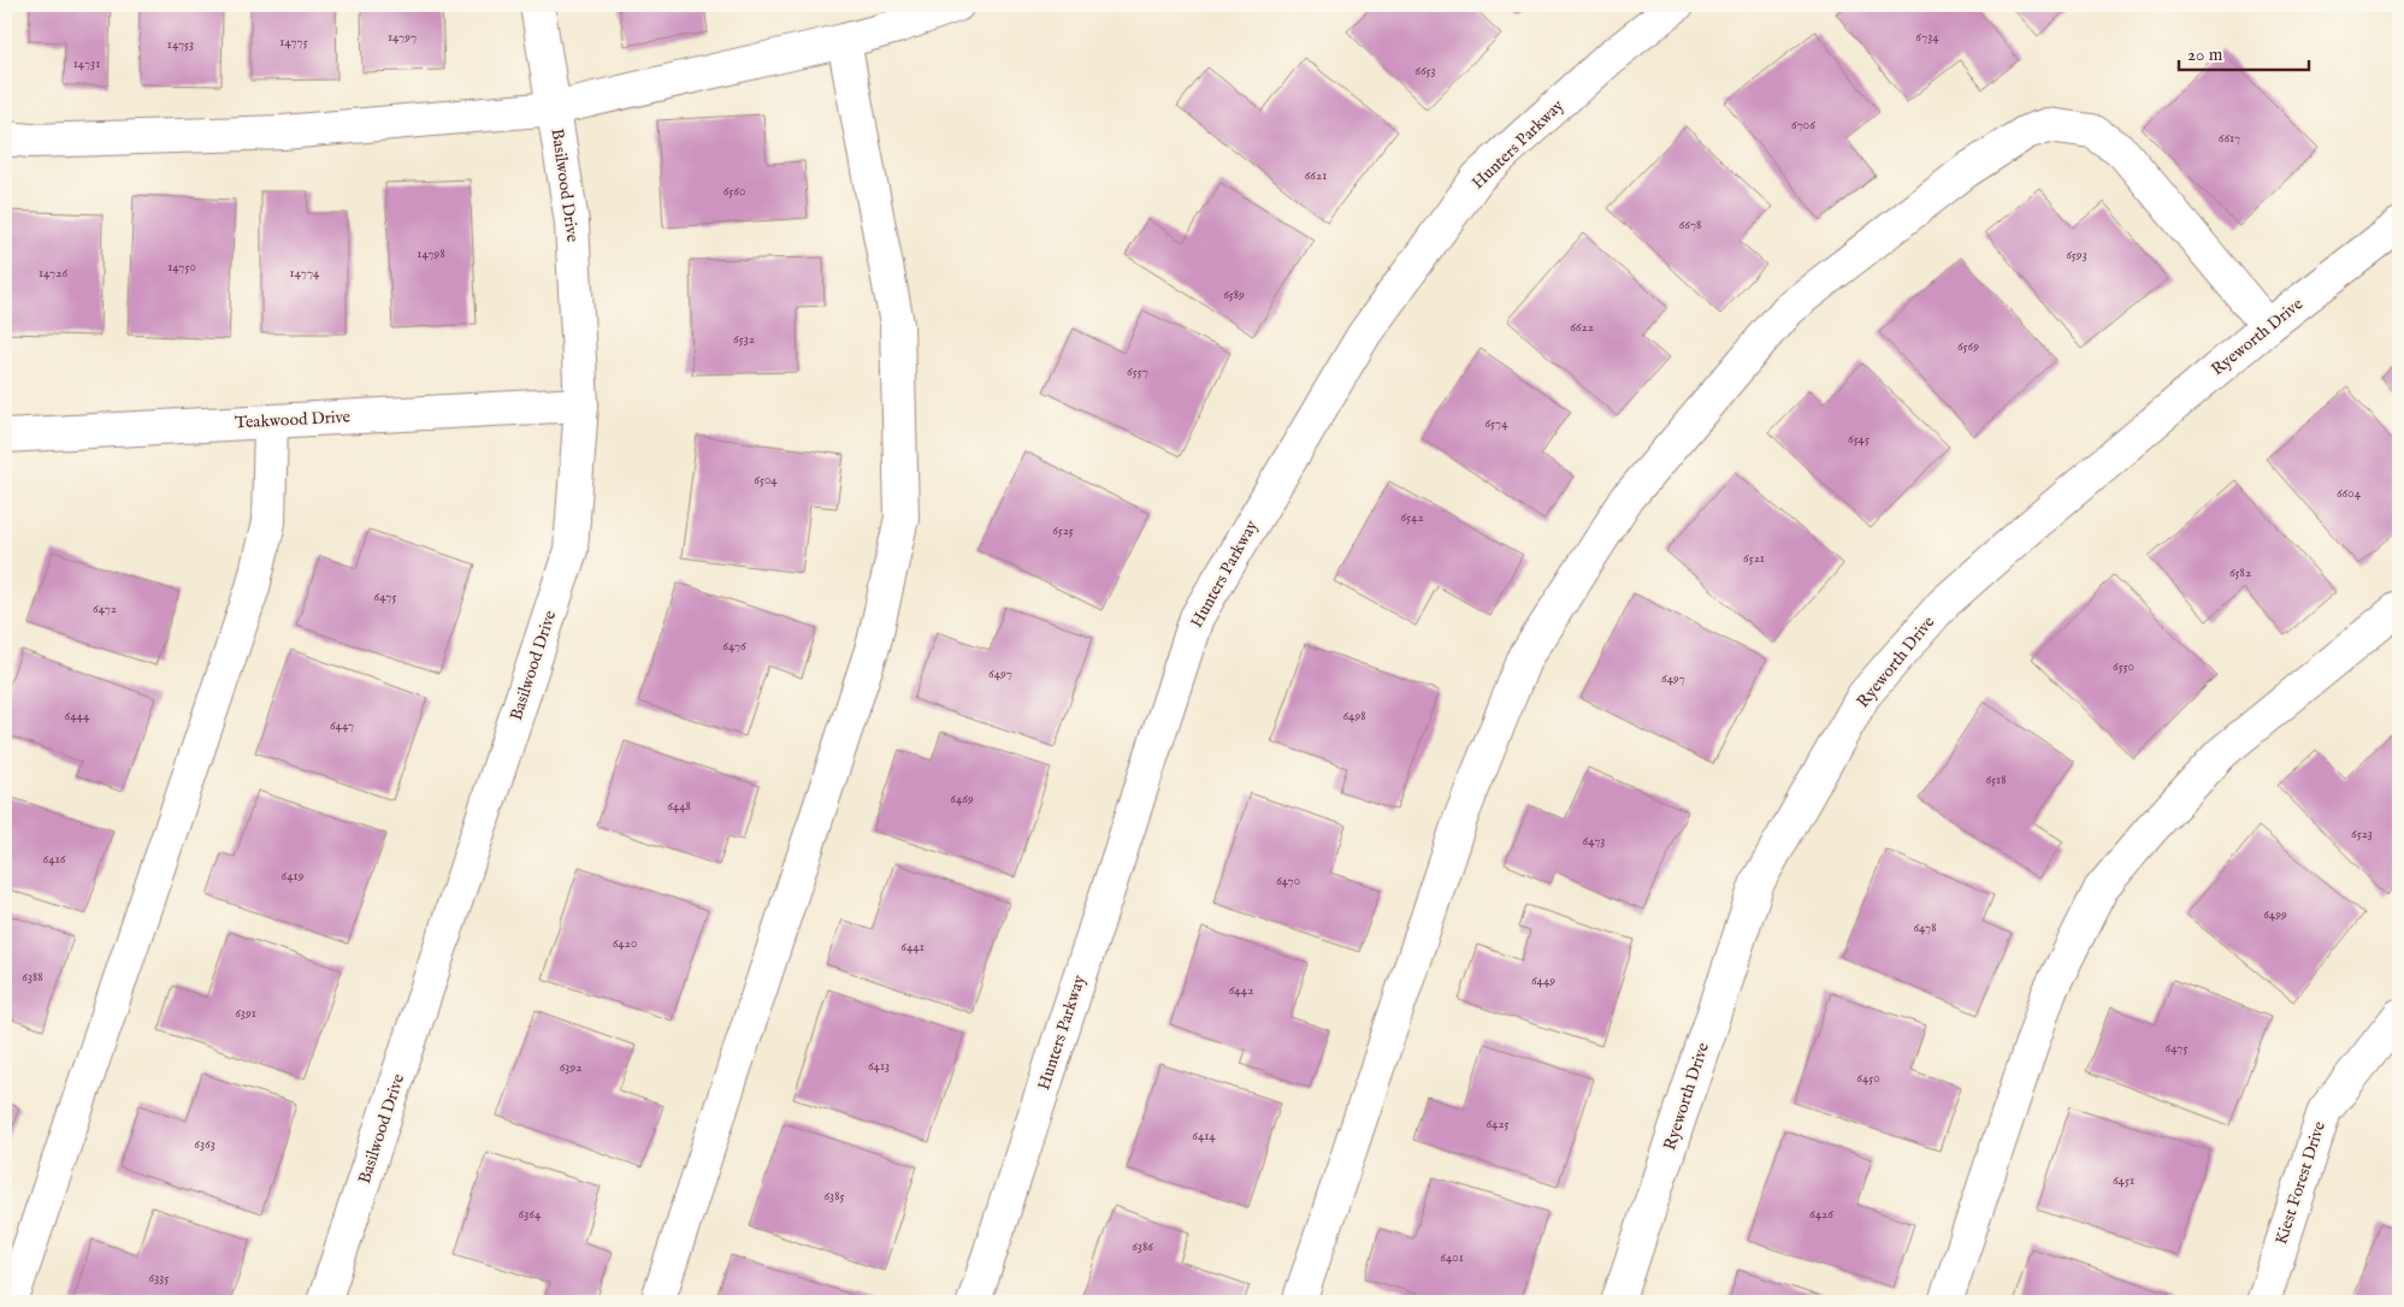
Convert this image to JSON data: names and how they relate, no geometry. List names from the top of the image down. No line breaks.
{"streets":{"street":["Hunters Parkway","Basilwood Drive","Ryeworth Drive","Teakwood Drive","Kiest Forest Drive"]},"crossings":[["Basilwood Drive","Teakwood Drive"]],"house_numbers":["14797","6734","14775","14753","14731","6653","6706","6617","6621","6560","6678","14798","6593","14750","14726","14774","6589","6622","6532","6569","6557","6574","6545","6504","6604","6542","6525","6521","6582","6475","6472","6476","6550","6497","6497","6444","6498","6447","6518","6469","6448","6523","6473","6416","6419","6470","6499","6478","6420","6441","6388","6449","6442","6391","6475","6413","6392","6450","6425","6414","6363","6451","6385","6364","6426","6386","6401","6335"],"scale_bar":"20 m"}
